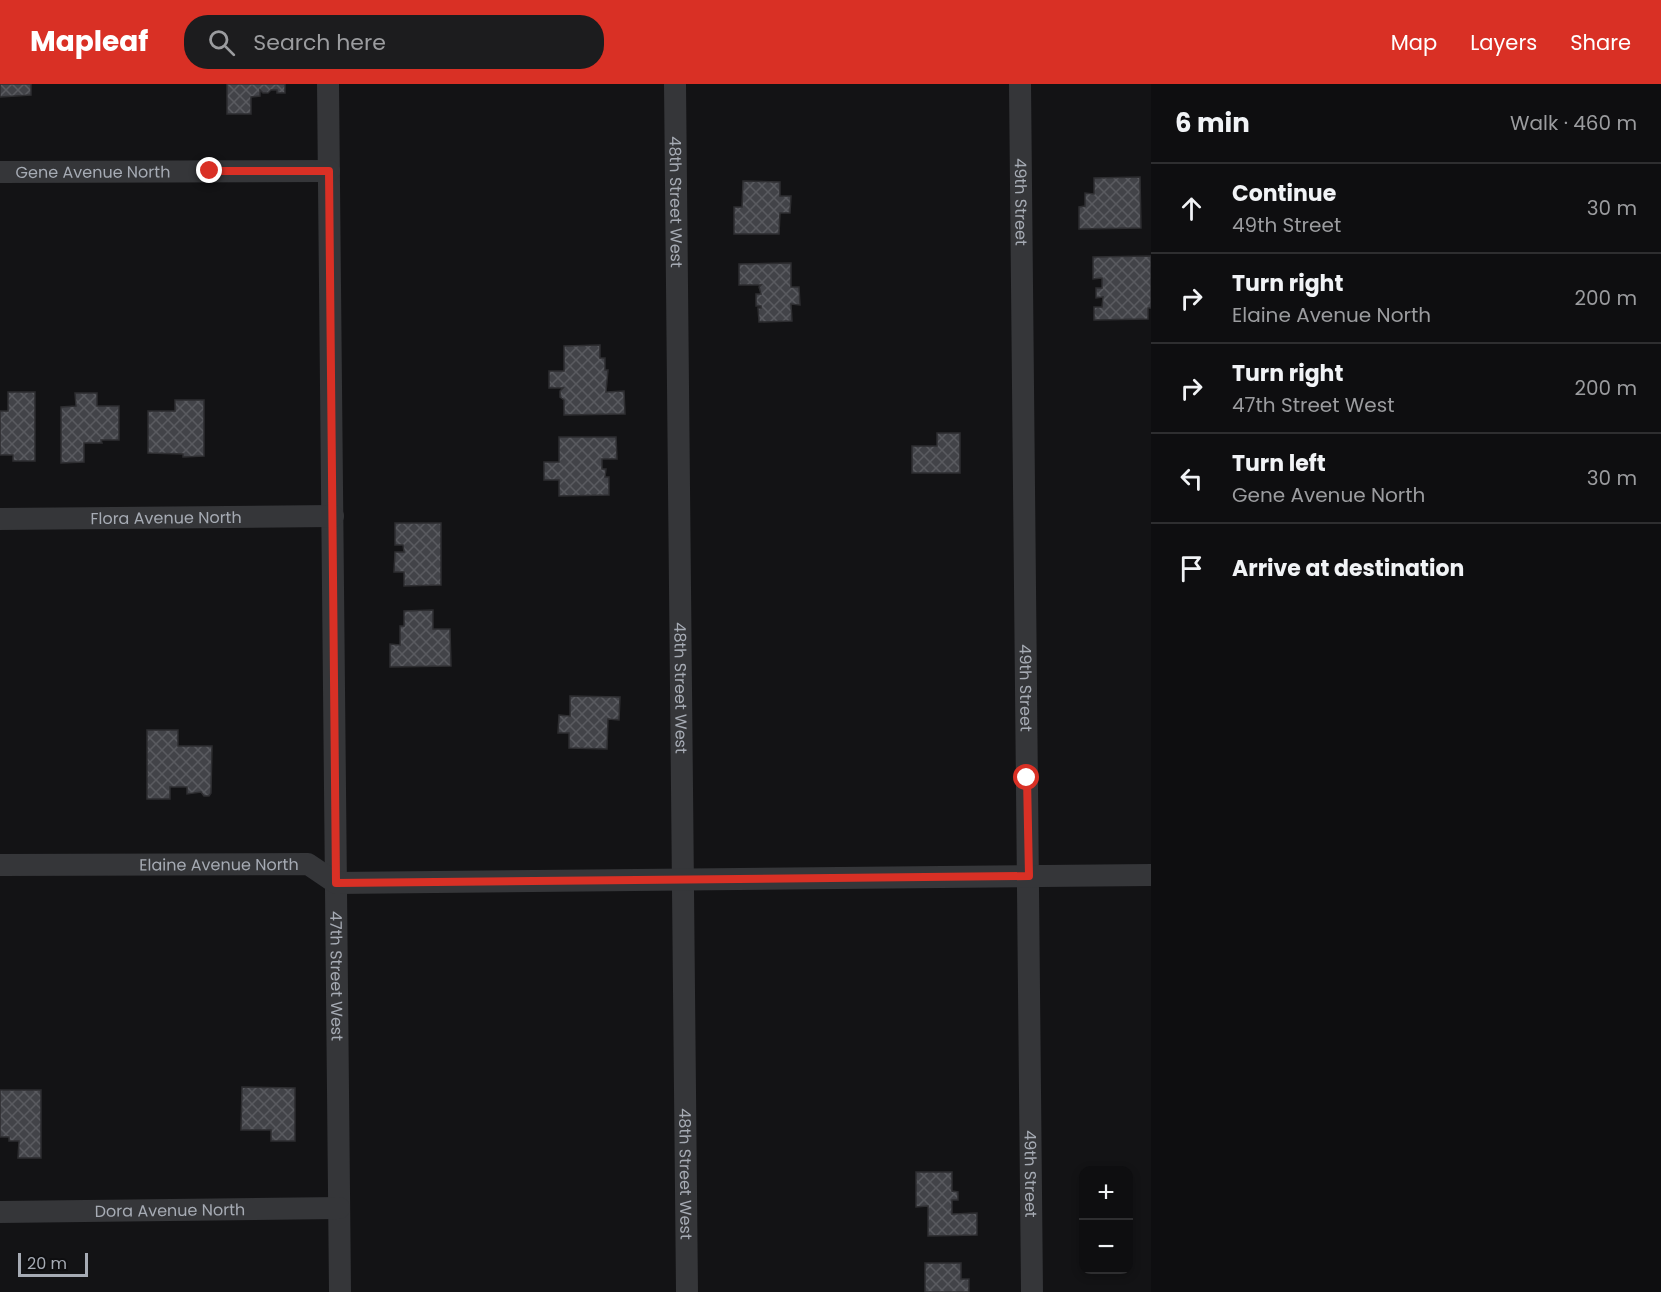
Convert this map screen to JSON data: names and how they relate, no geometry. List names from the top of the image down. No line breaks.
{"streets":{"street":["Gene Avenue North","48th Street West","49th Street","Flora Avenue North","Elaine Avenue North","47th Street West","Dora Avenue North"]},"crossings":[["Gene Avenue North","47th Street West"],["Flora Avenue North","47th Street West"],["Elaine Avenue North","47th Street West"],["47th Street West","Dora Avenue North"]],"scale_bar":"20 m","page":{"header":"Mapleaf","search":"Search here","nav":["Map","Layers","Share"],"heading":["6 min","Walk · 460 m"],"list":[["Continue","49th Street","30 m"],["Turn right","Elaine Avenue North","200 m"],["Turn right","47th Street West","200 m"],["Turn left","Gene Avenue North","30 m"],"Arrive at destination"],"map_buttons":["+","−"],"scale":"20 m"}}
